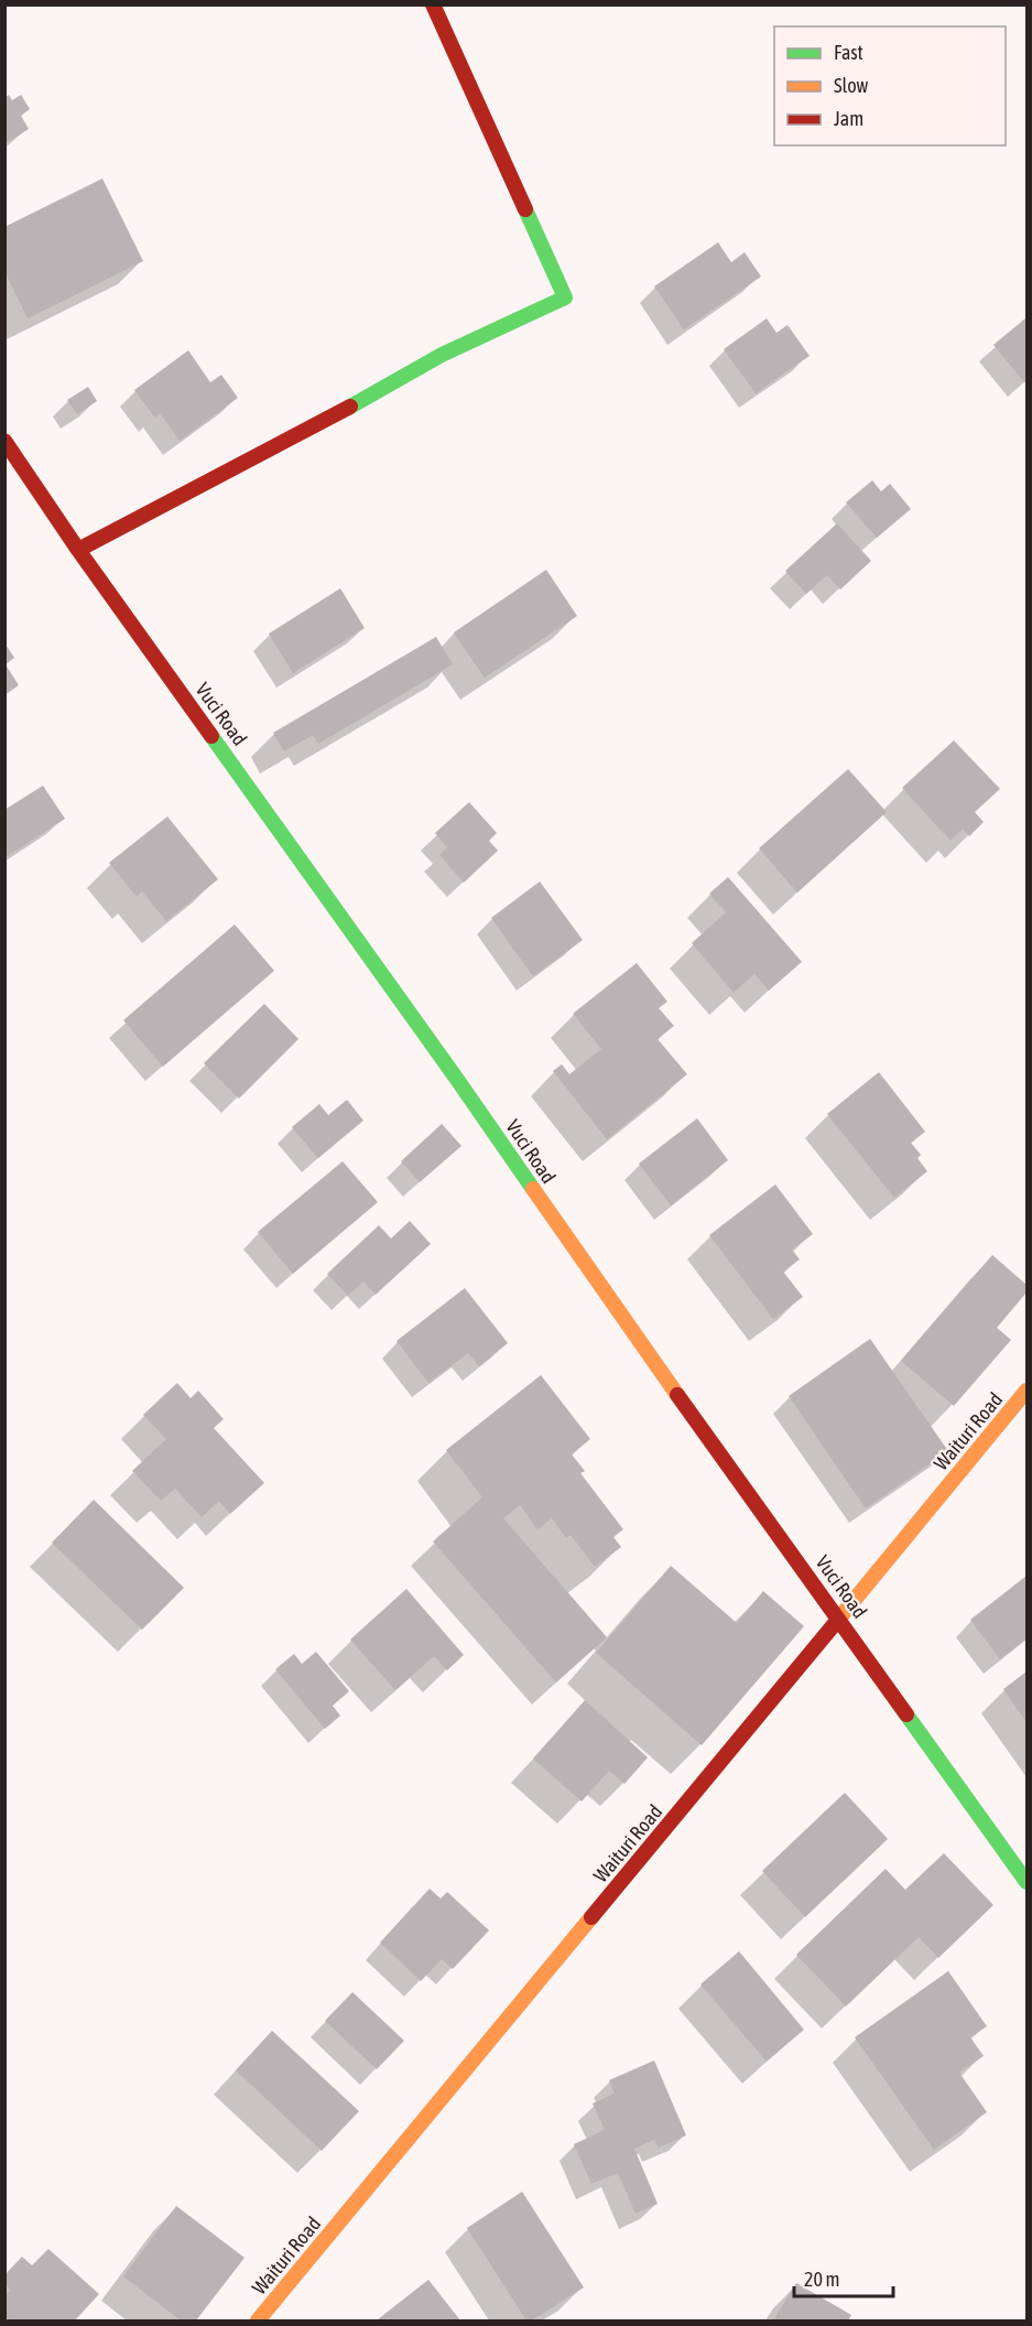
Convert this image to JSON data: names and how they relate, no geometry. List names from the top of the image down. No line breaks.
{"streets":{"main road":["Vuci Road","Waituri Road"]},"crossings":[["Vuci Road","Waituri Road"]],"legend":["Fast","Slow","Jam"],"scale_bar":"20 m"}
